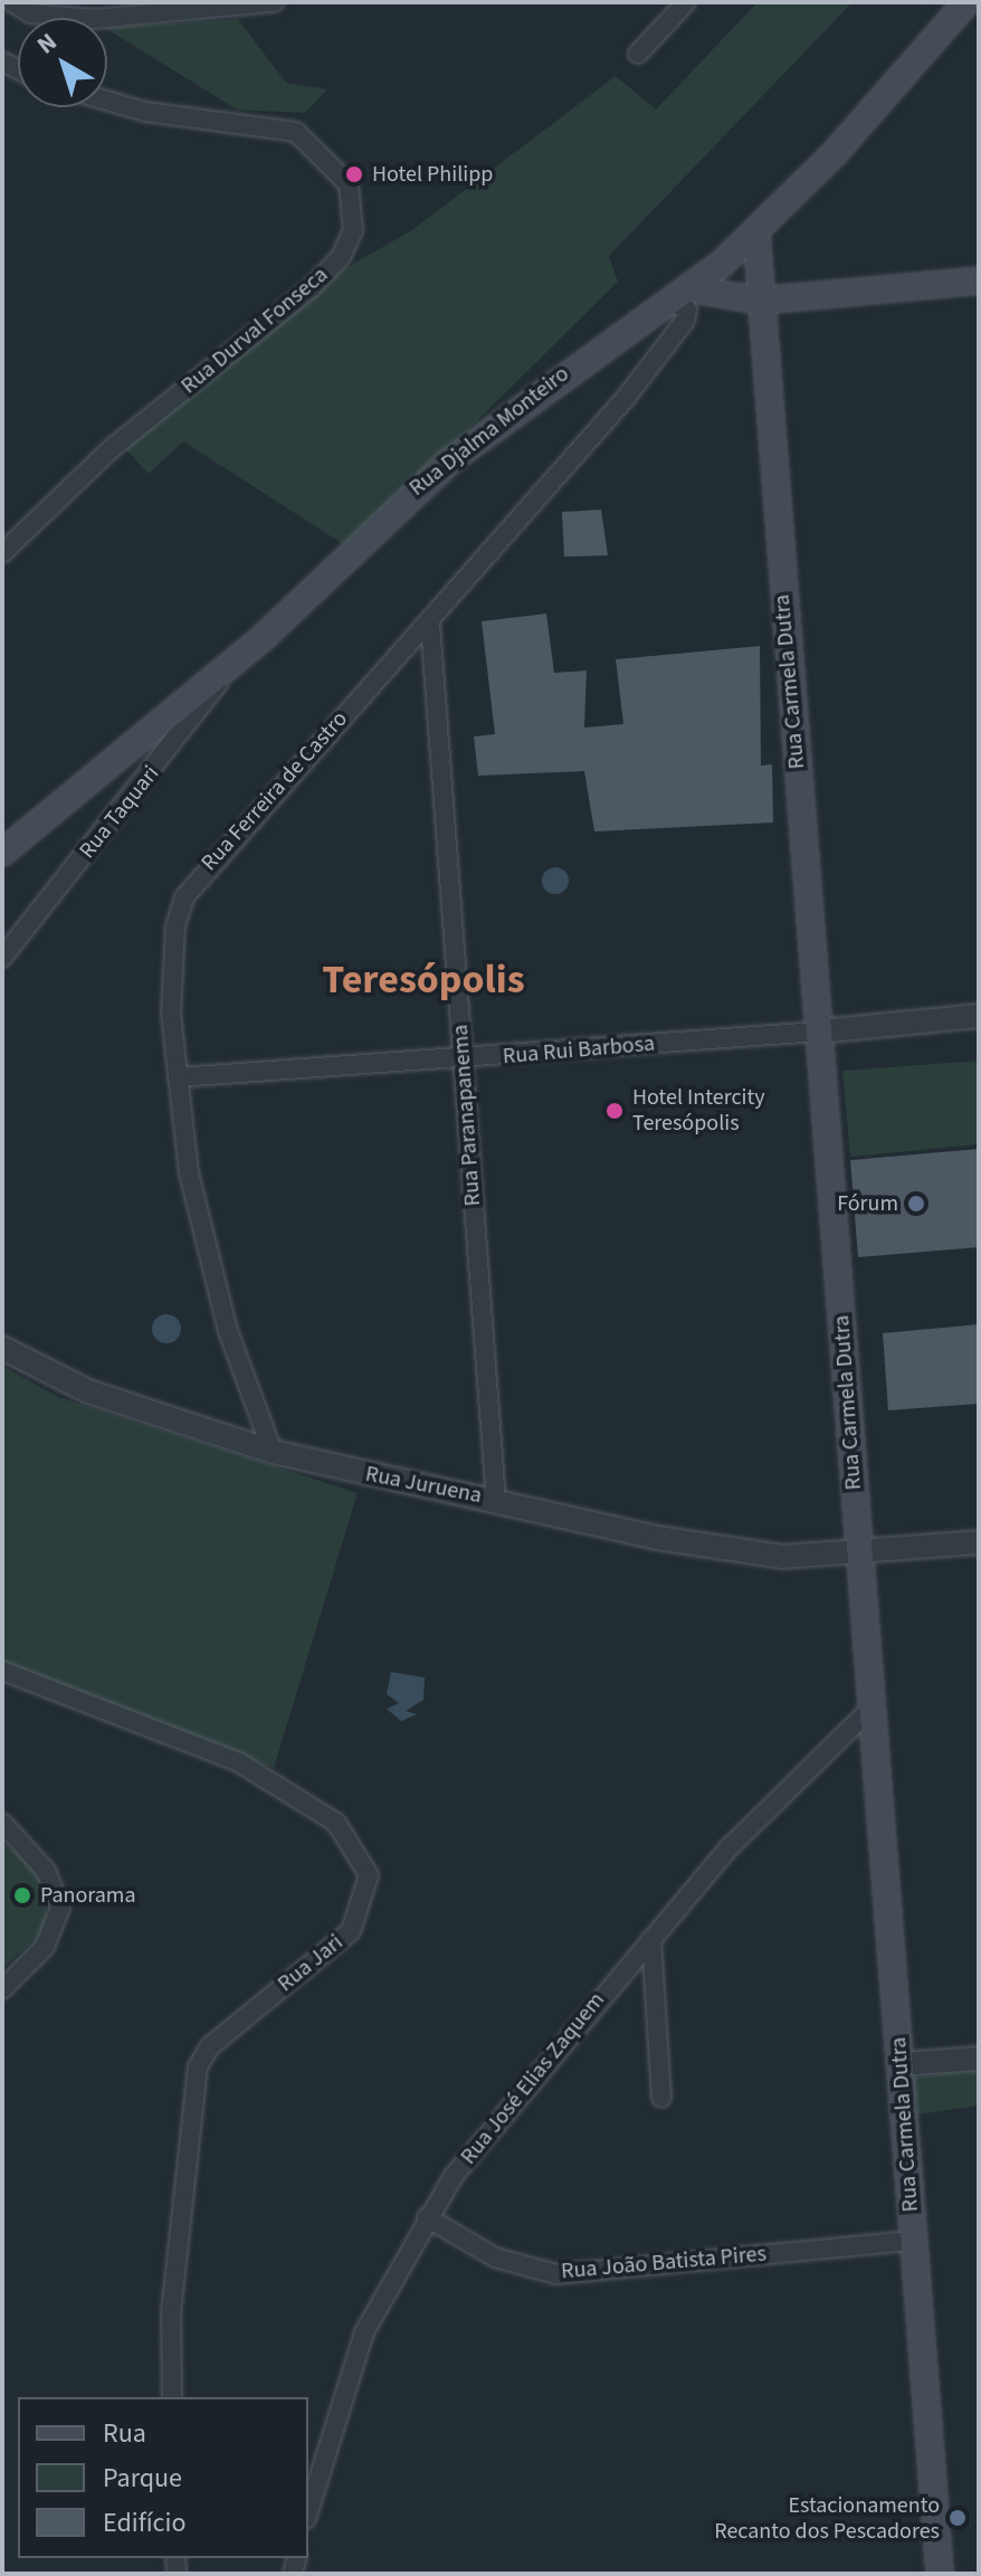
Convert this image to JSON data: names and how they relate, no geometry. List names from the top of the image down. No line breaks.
{"streets":{"main road":["Rua Djalma Monteiro","Rua Carmela Dutra"],"street":["Rua Durval Fonseca","Rua Ferreira de Castro","Rua Taquari","Rua Rui Barbosa","Rua Paranapanema","Rua Juruena","Rua Jari","Rua José Elias Zaquem","Rua João Batista Pires"]},"crossings":[["Rua Djalma Monteiro","Rua Carmela Dutra"],["Rua Djalma Monteiro","Rua Ferreira de Castro"],["Rua Djalma Monteiro","Rua Taquari"],["Rua Carmela Dutra","Rua Rui Barbosa"],["Rua Carmela Dutra","Rua Juruena"],["Rua Carmela Dutra","Rua José Elias Zaquem"],["Rua Carmela Dutra","Rua João Batista Pires"],["Rua Ferreira de Castro","Rua Rui Barbosa"],["Rua Ferreira de Castro","Rua Paranapanema"],["Rua Ferreira de Castro","Rua Juruena"],["Rua Rui Barbosa","Rua Paranapanema"],["Rua Paranapanema","Rua Juruena"],["Rua José Elias Zaquem","Rua João Batista Pires"]],"districts":["Teresópolis"],"places":["Hotel Philipp","Hotel Intercity Teresópolis","Fórum","Panorama","Estacionamento Recanto dos Pescadores"],"legend":["Rua","Parque","Edifício"],"north":"top left"}
